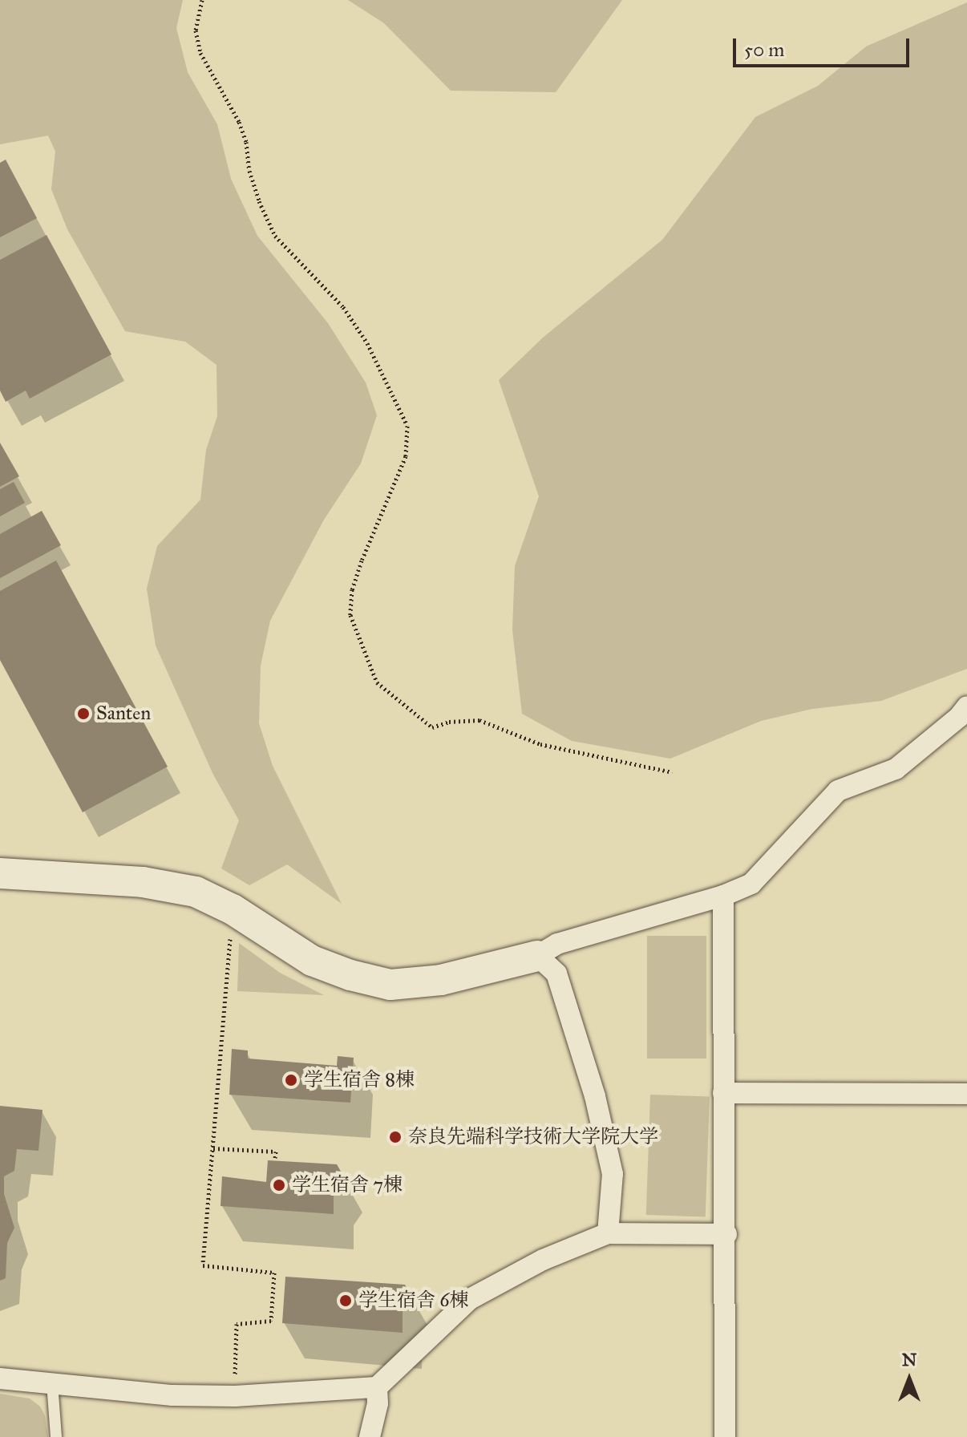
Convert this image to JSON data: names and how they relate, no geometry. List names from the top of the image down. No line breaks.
{"places":["Santen","学生宿舎 8棟","奈良先端科学技術大学院大学","学生宿舎 7棟","学生宿舎 6棟"],"scale_bar":"50 m","north":"top"}
